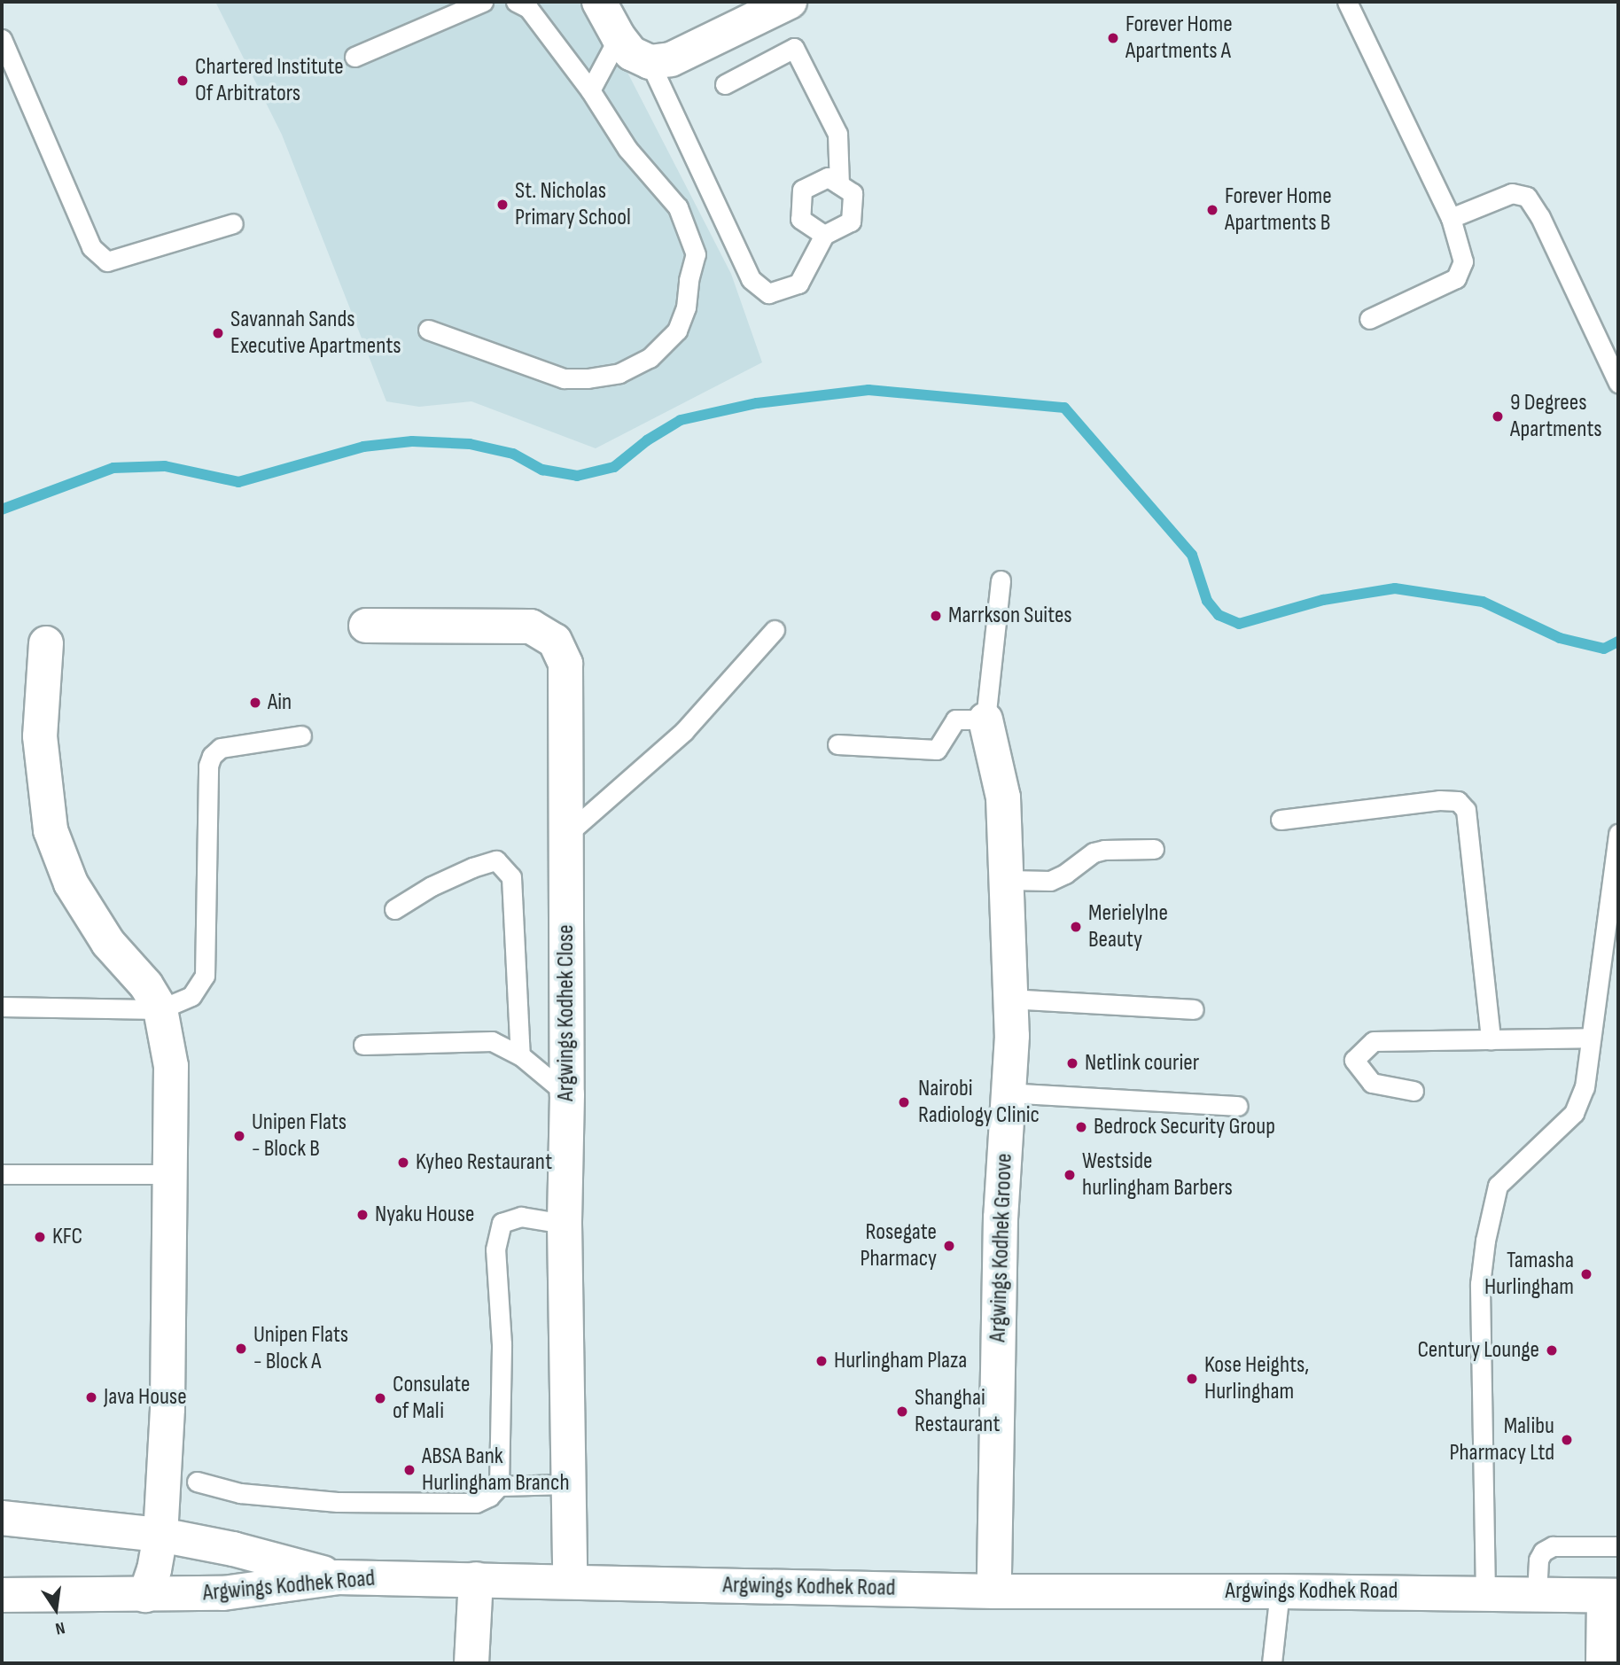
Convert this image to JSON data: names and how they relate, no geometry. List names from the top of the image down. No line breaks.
{"streets":{"street":["Argwings Kodhek Close","Argwings Kodhek Groove","Argwings Kodhek Road"]},"crossings":[["Argwings Kodhek Close","Argwings Kodhek Road"],["Argwings Kodhek Groove","Argwings Kodhek Road"]],"places":["Forever Home Apartments A","Chartered Institute Of Arbitrators","St. Nicholas Primary School","Forever Home Apartments B","Savannah Sands Executive Apartments","9 Degrees Apartments","Marrkson Suites","Ain","Merielylne Beauty","Netlink courier","Nairobi Radiology Clinic","Bedrock Security Group","Unipen Flats - Block B","Kyheo Restaurant","Westside hurlingham Barbers","Nyaku House","KFC","Rosegate Pharmacy","Tamasha Hurlingham","Unipen Flats - Block A","Century Lounge","Hurlingham Plaza","Kose Heights, Hurlingham","Java House","Consulate of Mali","Shanghai Restaurant","Malibu Pharmacy Ltd","ABSA Bank Hurlingham Branch"],"north":"bottom"}
